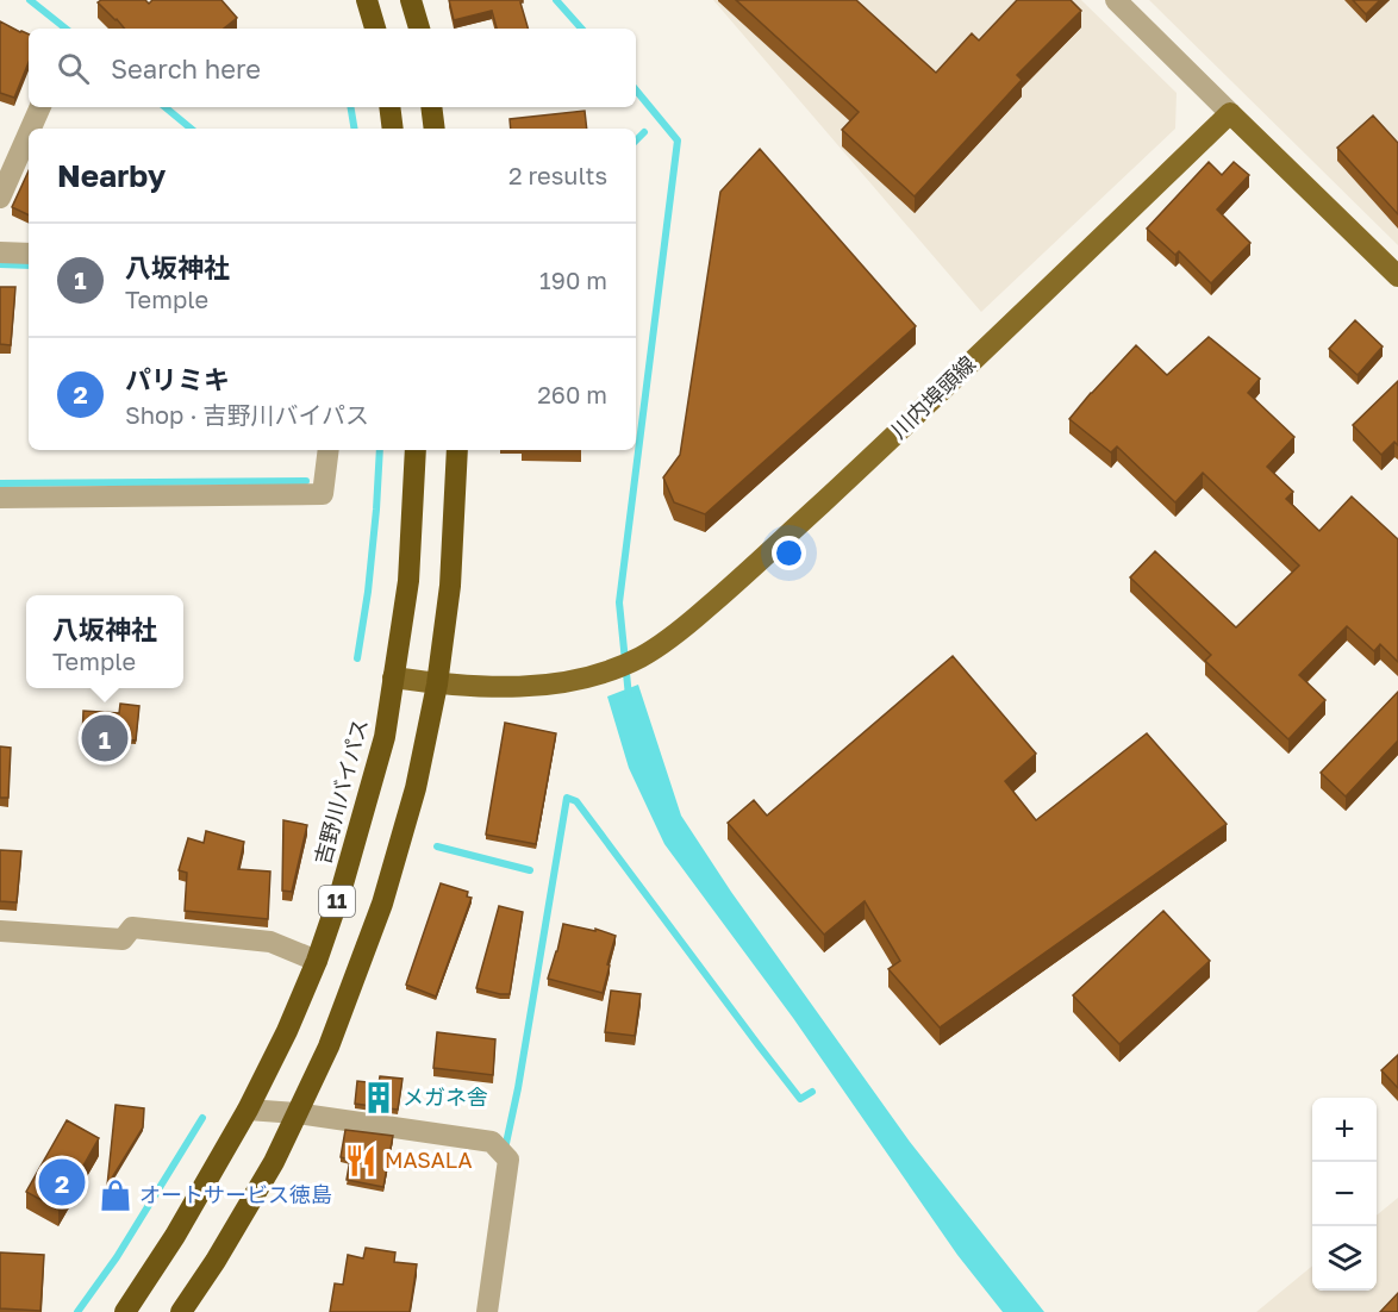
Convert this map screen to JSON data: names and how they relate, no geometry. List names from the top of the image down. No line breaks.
{"streets":{"highway":["吉野川バイパス","11"],"main road":["川内埠頭線"]},"crossings":[["川内埠頭線","吉野川バイパス"],["川内埠頭線","11"]],"places":{"building":["メガネ舎"],"restaurant":["MASALA"],"shop":["オートサービス徳島"]},"page":{"search":"Search here","heading":["Nearby","2 results"],"list":[{"mark":"1","name":"八坂神社","note":"Temple","value":"190 m"},{"mark":"2","name":"パリミキ","note":"Shop · 吉野川バイパス","value":"260 m"}],"popup":["八坂神社","Temple"],"pins":["1","2"],"map_buttons":["+","−"]}}
